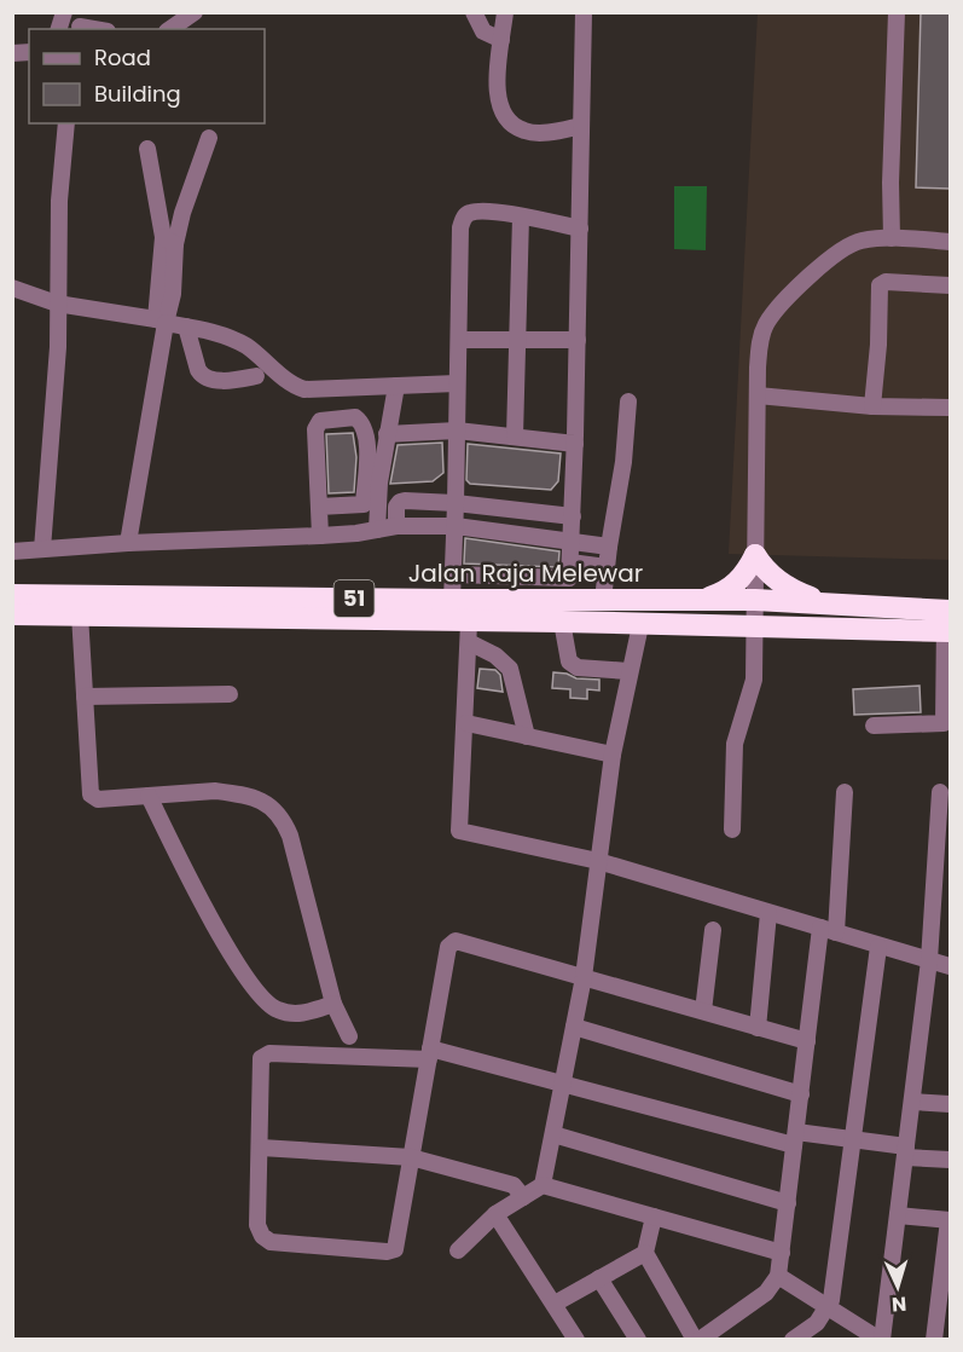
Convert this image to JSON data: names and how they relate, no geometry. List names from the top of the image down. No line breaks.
{"streets":{"highway":["Jalan Raja Melewar","51"]},"legend":["Road","Building"],"north":"bottom"}
